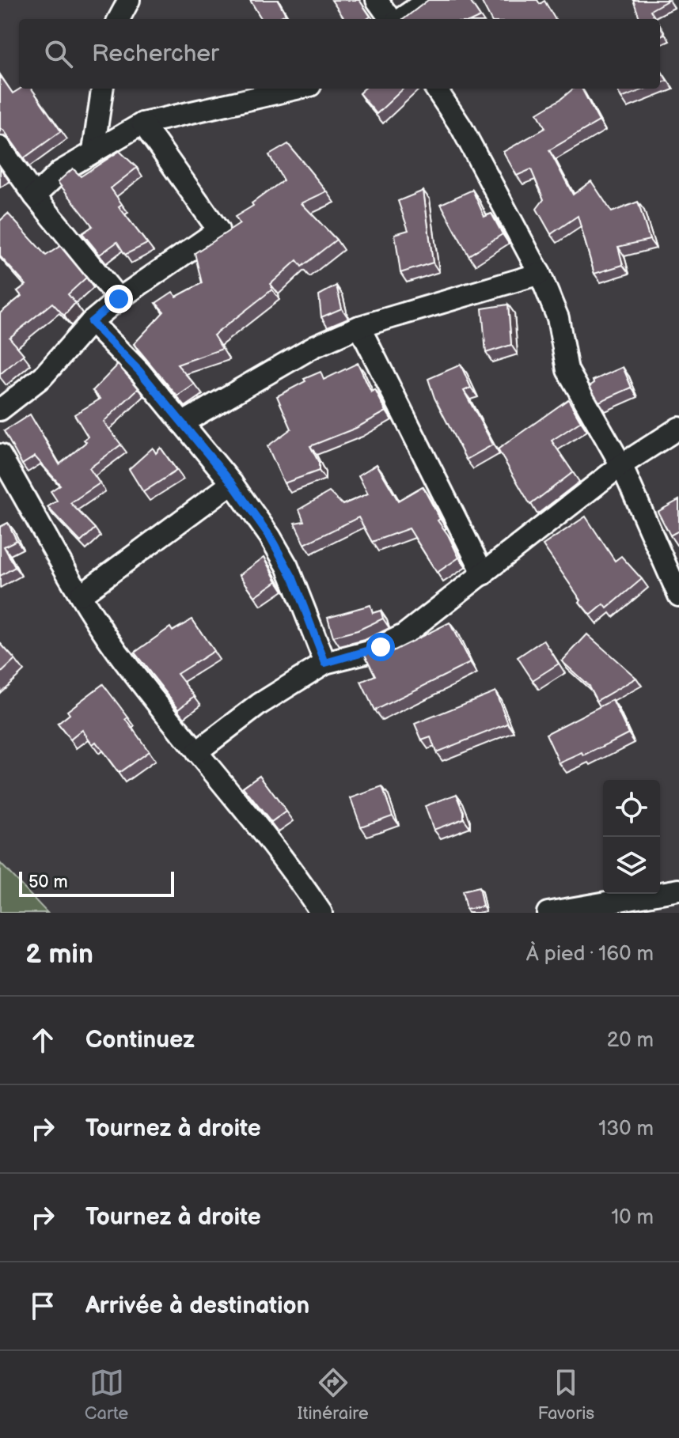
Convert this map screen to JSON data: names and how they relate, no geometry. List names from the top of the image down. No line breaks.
{"scale_bar":"50 m","page":{"search":"Rechercher","scale":"50 m","heading":["2 min","À pied · 160 m"],"list":[["Continuez","20 m"],["Tournez à droite","130 m"],["Tournez à droite","10 m"],"Arrivée à destination"],"nav":["Carte","Itinéraire","Favoris"]}}
